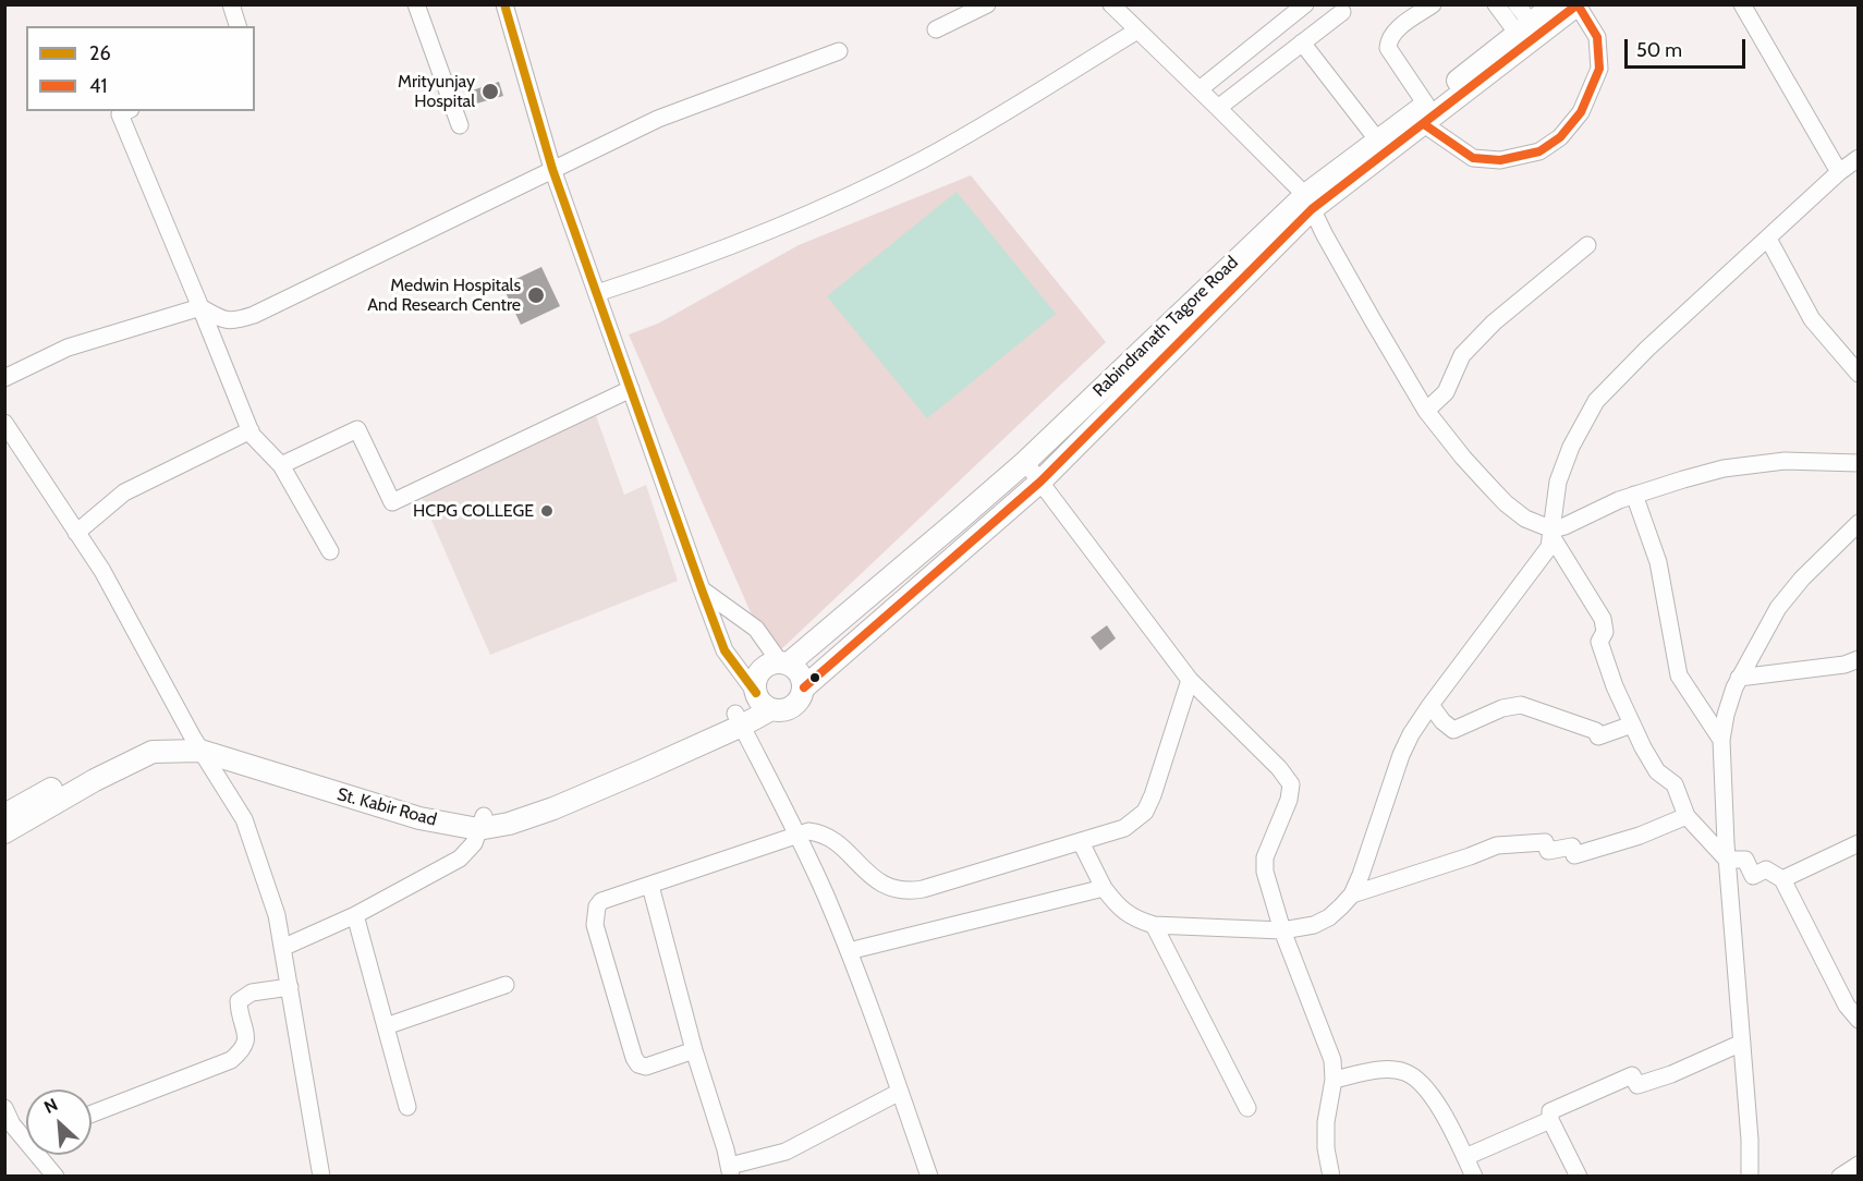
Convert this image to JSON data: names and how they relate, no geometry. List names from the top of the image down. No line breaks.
{"streets":{"main road":["Rabindranath Tagore Road","St. Kabir Road"]},"crossings":[["Rabindranath Tagore Road","St. Kabir Road"]],"places":["Mrityunjay Hospital","Medwin Hospitals And Research Centre","HCPG COLLEGE"],"lines":["transit line 26","transit line 41"],"legend":["26","41"],"scale_bar":"50 m","north":"top left"}
